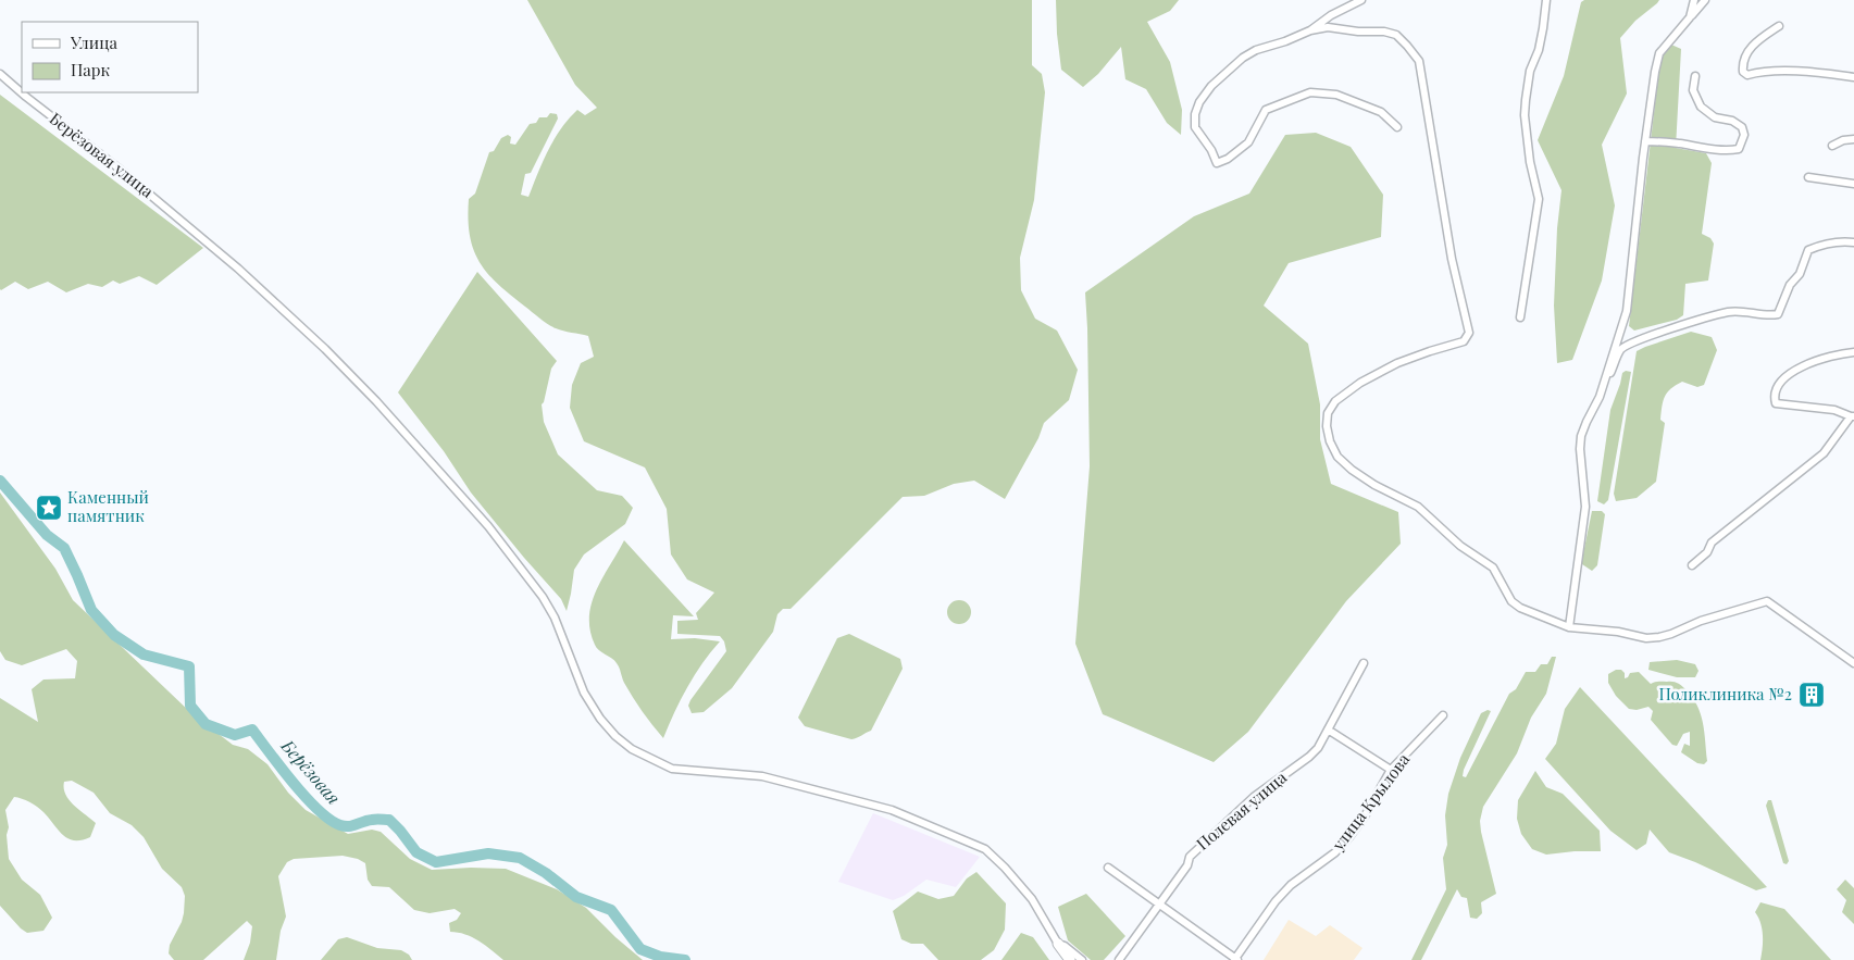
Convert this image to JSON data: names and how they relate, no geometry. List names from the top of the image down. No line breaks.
{"streets":{"street":["Берёзовая улица","улица Крылова","Полевая улица"]},"water":["Берёзовая"],"places":{"place":["Каменный памятник"],"building":["Поликлиника №2"]},"legend":["Улица","Парк"]}
